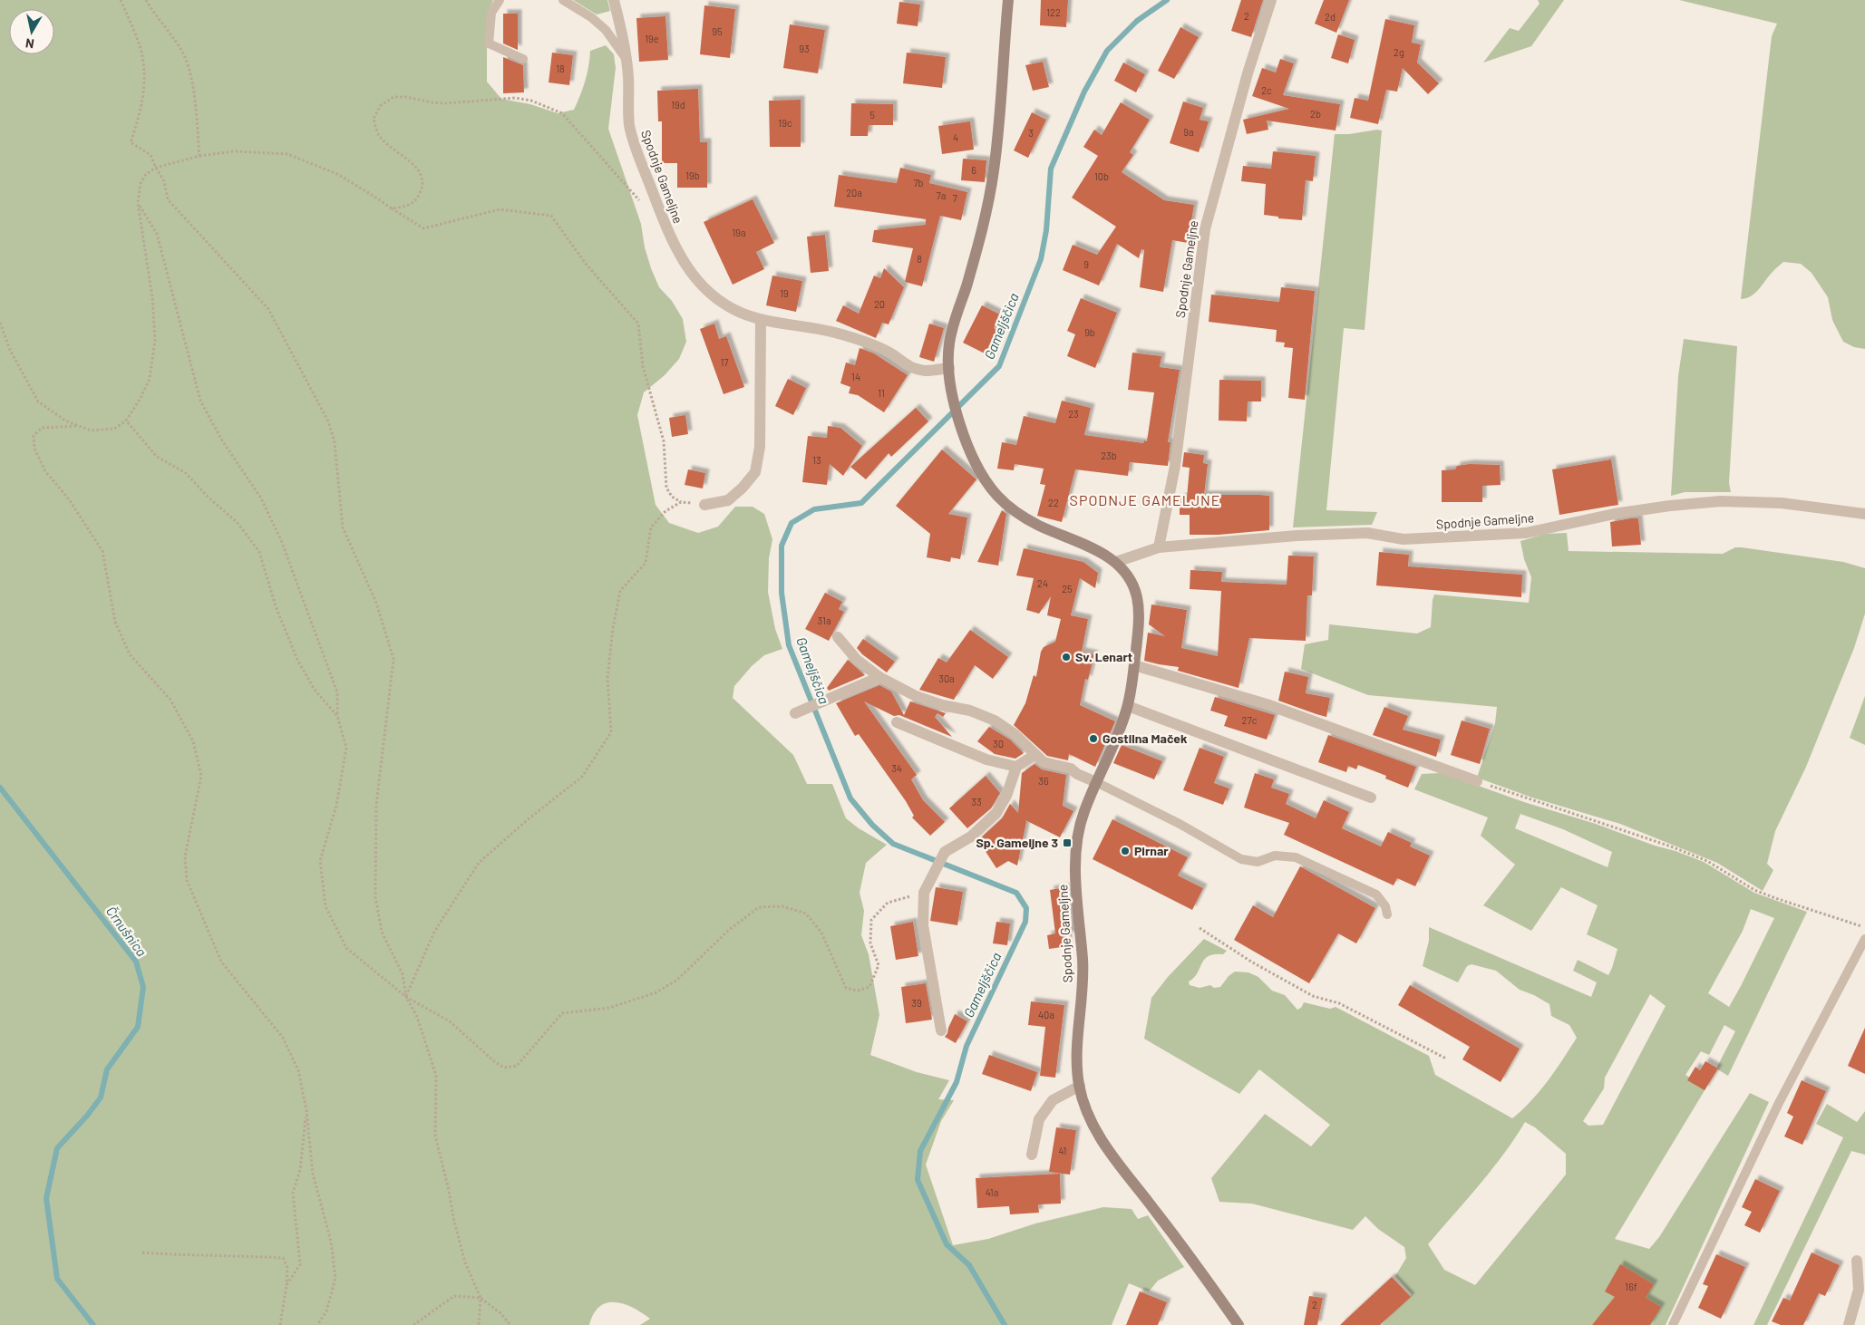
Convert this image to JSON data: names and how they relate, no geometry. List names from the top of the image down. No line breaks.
{"streets":{"street":["Spodnje Gameljne"]},"districts":["SPODNJE GAMELJNE"],"water":["Gameljščica","Črnušnica"],"places":{"other":["Sv. Lenart","Gostilna Maček","Pirnar"],"transit":["Sp. Gameljne 3"]},"house_numbers":["122","2","2d","95","19e","93","2g","18","2c","19d","2b","5","19c","9a","3","4","6","19b","10b","7b","20a","7a","7","19a","8","9","19","20","9b","17","14","11","23","23b","13","22","24","25","31a","30a","27c","30","34","36","33","39","40a","41","41a","16f","2"],"north":"bottom"}
